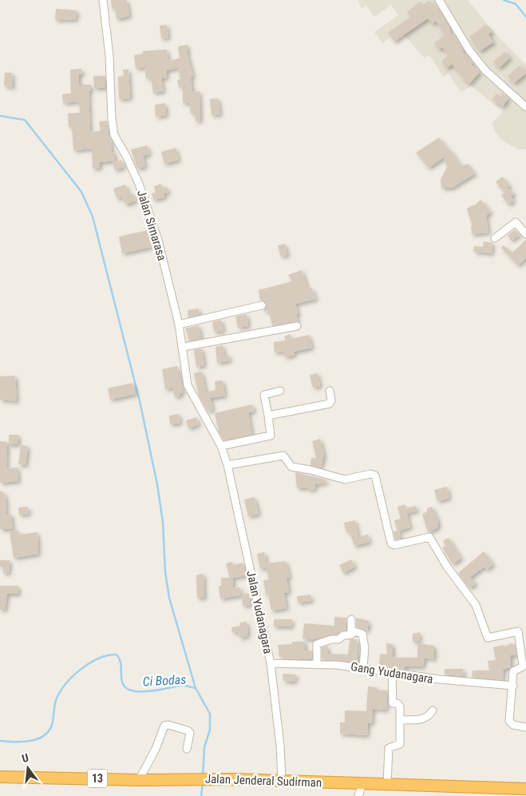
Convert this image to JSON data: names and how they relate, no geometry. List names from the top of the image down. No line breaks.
{"streets":{"highway":["13","Jalan Jenderal Sudirman"],"street":["Jalan Sirnarasa","Jalan Yudanagara","Gang Yudanagara"]},"crossings":[["Jalan Sirnarasa","Jalan Yudanagara"],["Jalan Yudanagara","Gang Yudanagara"],["Jalan Yudanagara","Jalan Jenderal Sudirman"]],"water":["Ci Bodas"],"north":"top"}
